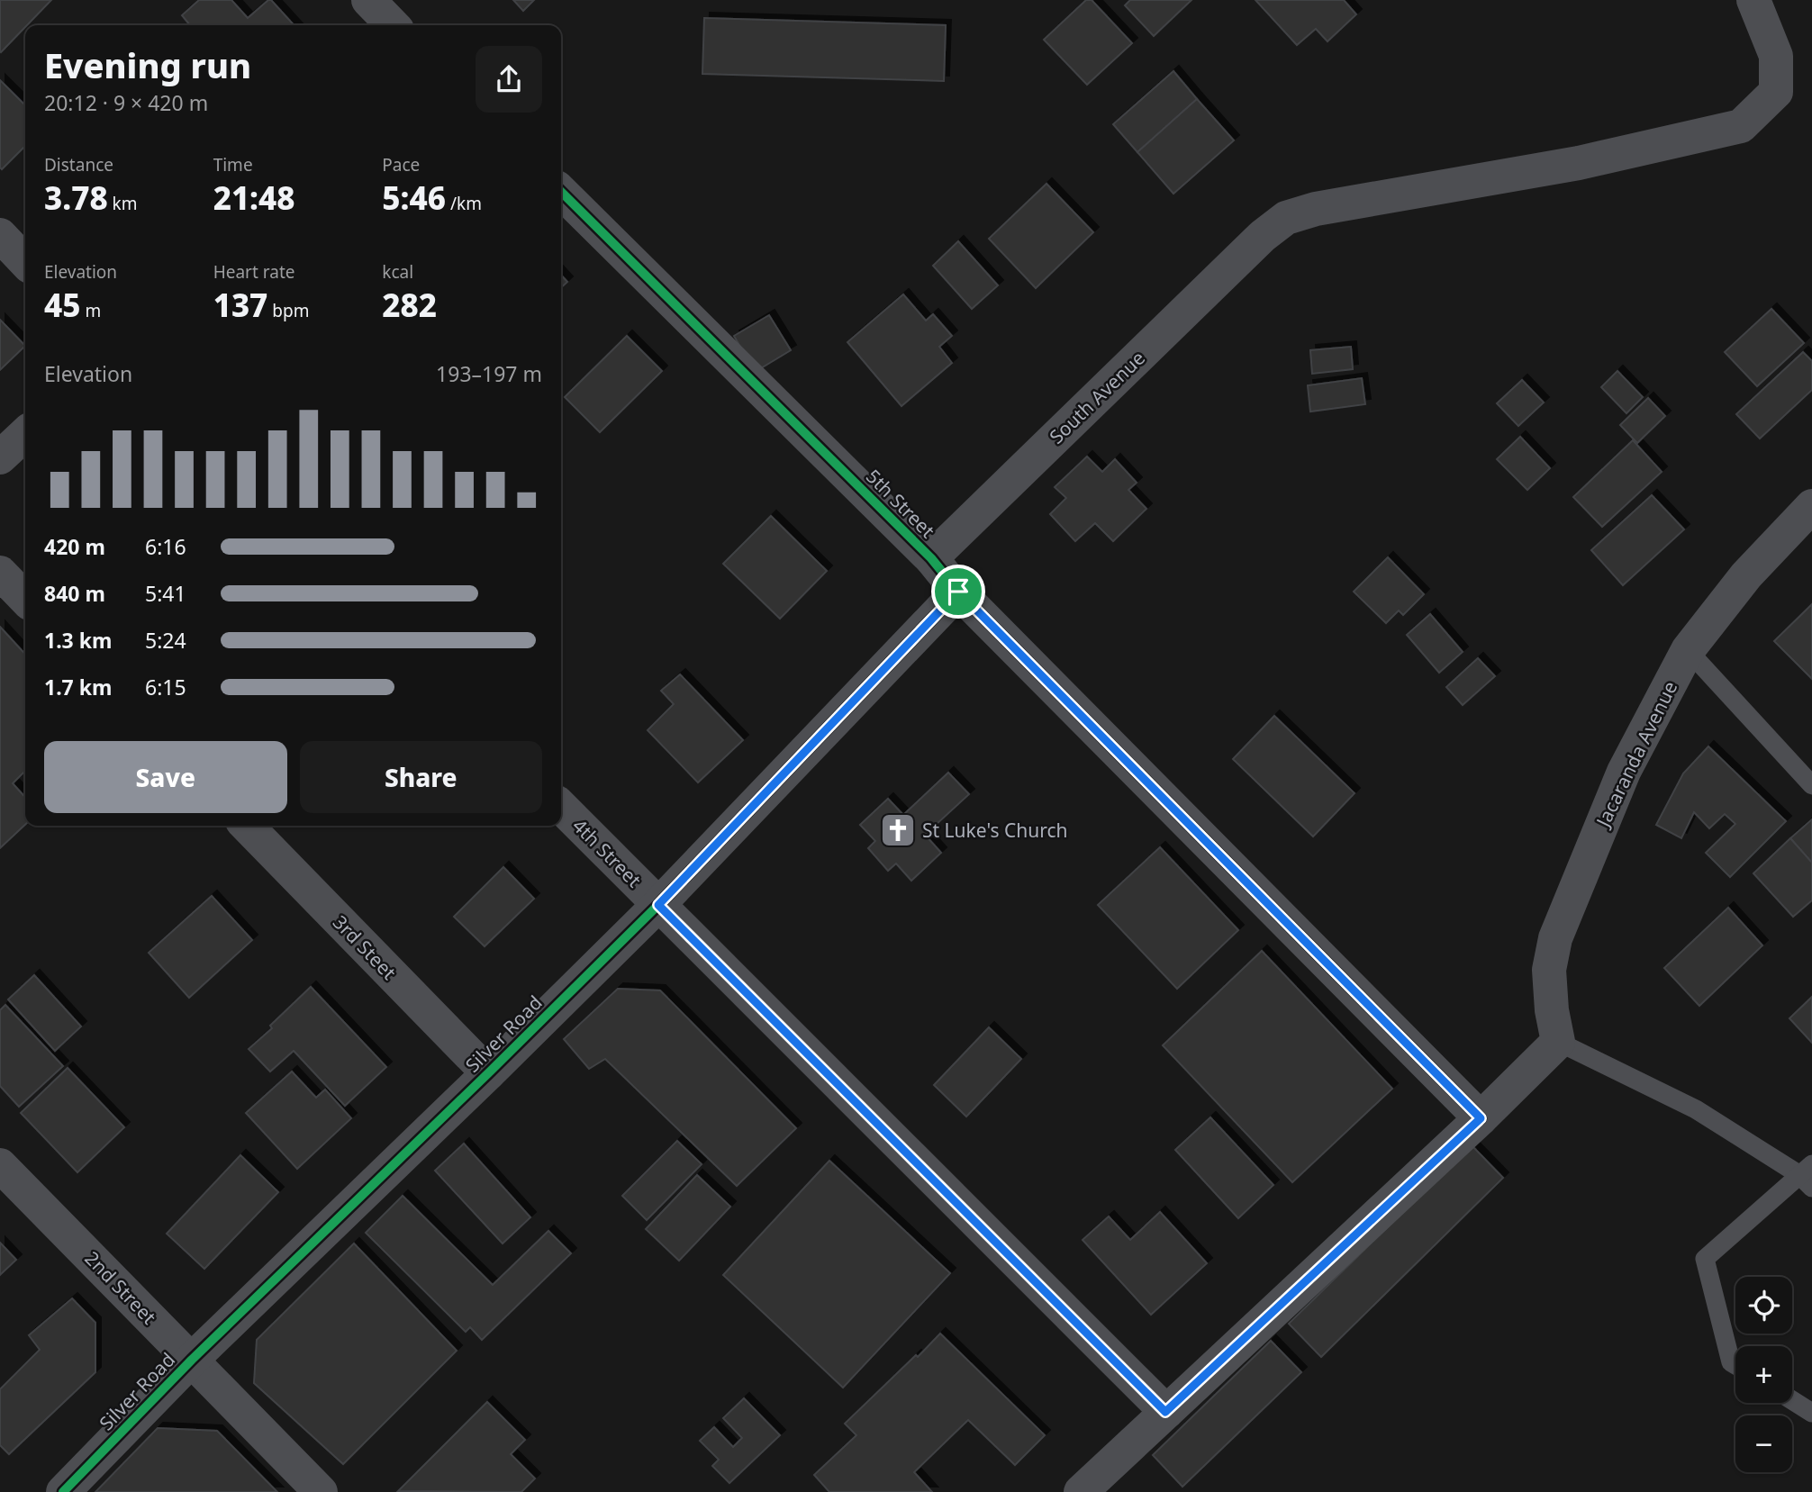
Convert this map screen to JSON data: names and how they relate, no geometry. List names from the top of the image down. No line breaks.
{"streets":{"street":["South Avenue","5th Street","Jacaranda Avenue","4th Street","3rd Steet","Silver Road","2nd Street"]},"crossings":[["South Avenue","5th Street"],["5th Street","Silver Road"],["4th Street","Silver Road"],["3rd Steet","Silver Road"],["Silver Road","2nd Street"]],"places":{"church":["St Luke's Church"]},"page":{"heading":["Evening run","20:12 · 9 × 420 m"],"stats":[["Distance","3.78 km"],["Time","21:48"],["Pace","5:46 /km"],["Elevation","45 m"],["Heart rate","137 bpm"],["kcal","282"]],"chart":["Elevation","193–197 m"],"list":[{"name":"420 m","note":"6:16"},{"name":"840 m","note":"5:41"},{"name":"1.3 km","note":"5:24"},{"name":"1.7 km","note":"6:15"}],"buttons":["Save","Share"],"map_buttons":["+","−"]}}
